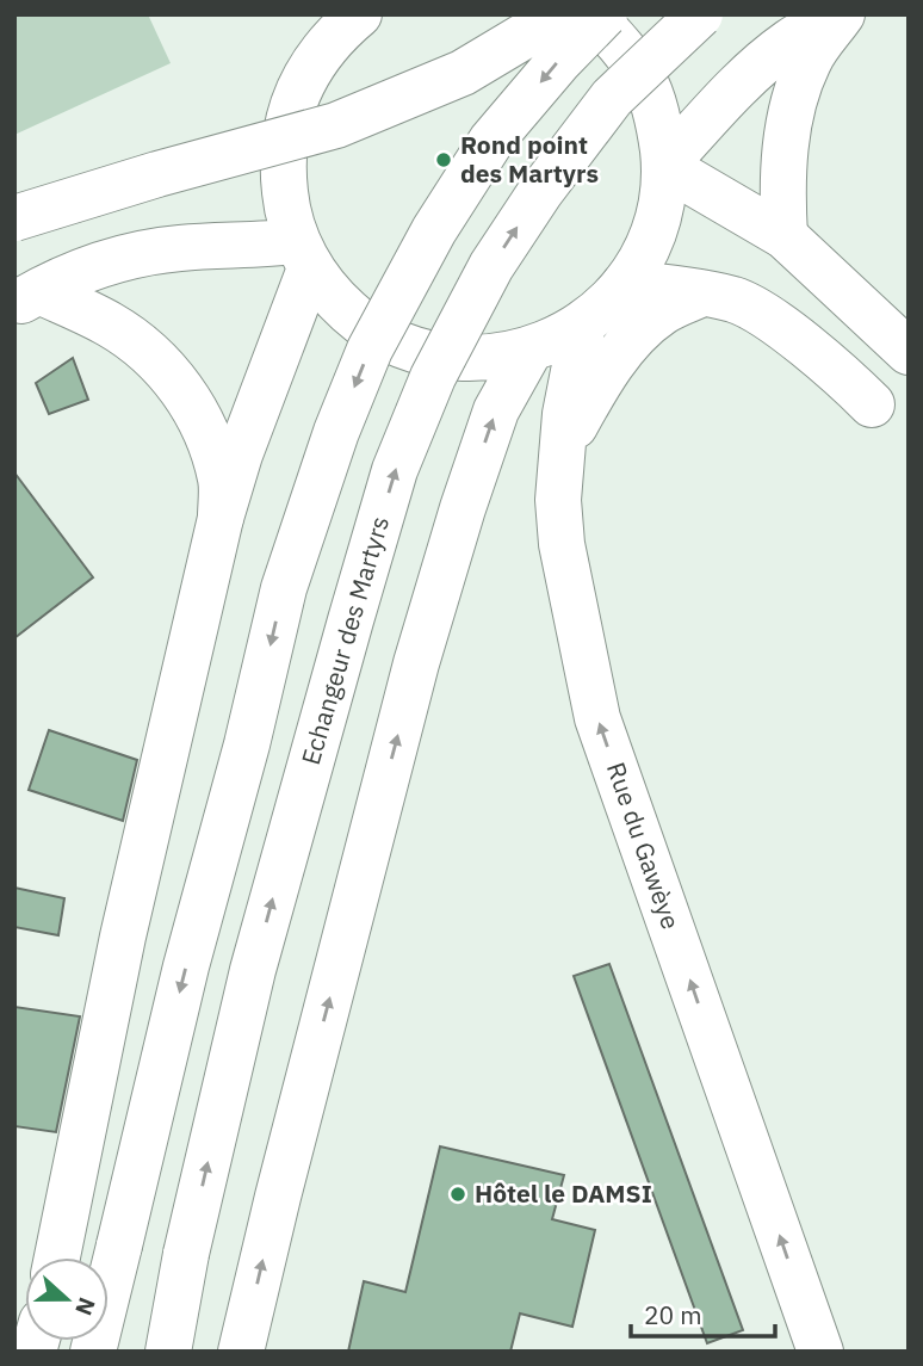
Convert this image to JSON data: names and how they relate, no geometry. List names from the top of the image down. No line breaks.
{"streets":{"main road":["Echangeur des Martyrs","Rue du Gawèye"]},"one_way":["Rue du Gawèye"],"places":["Rond point des Martyrs","Hôtel le DAMSI"],"scale_bar":"20 m","north":"right"}
